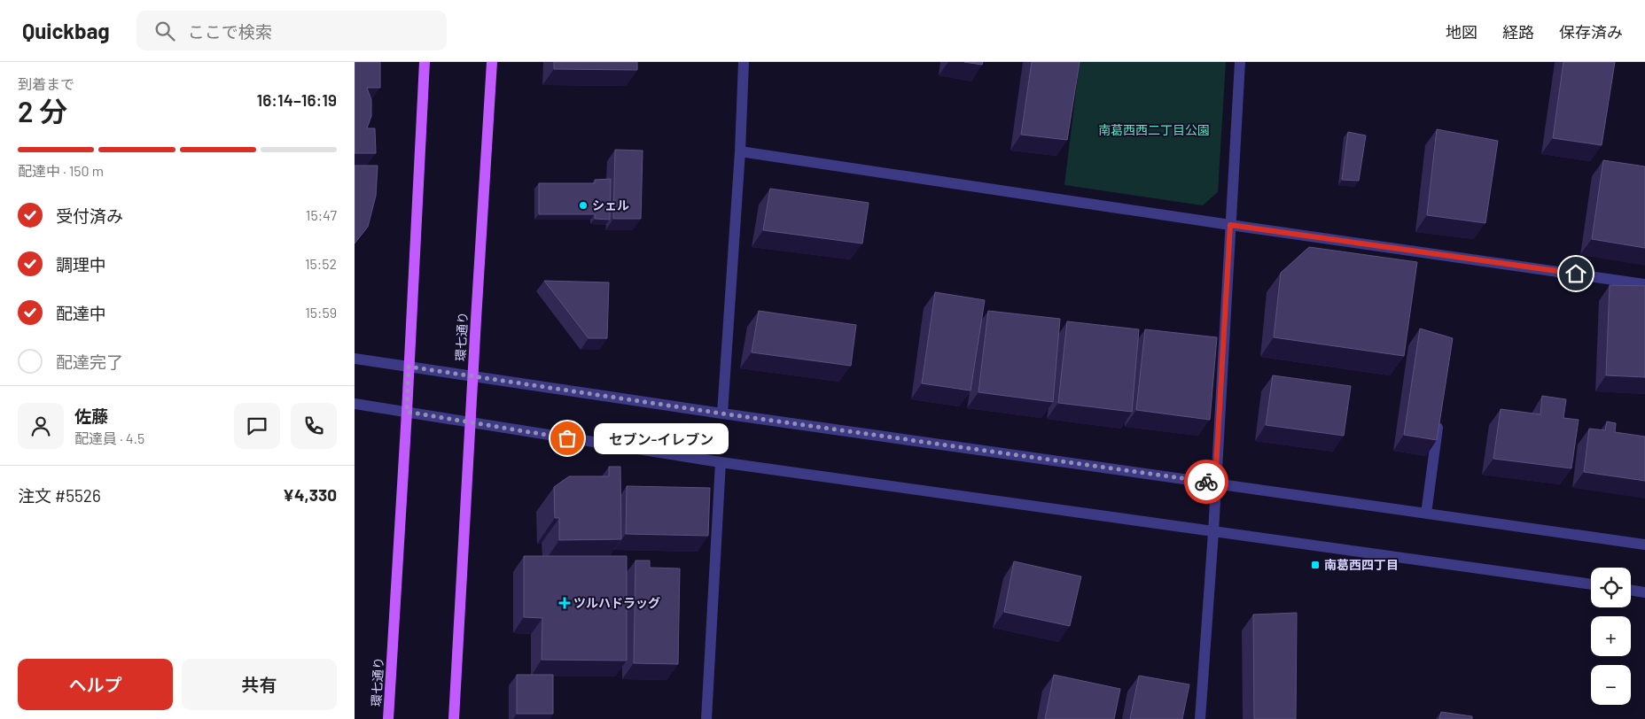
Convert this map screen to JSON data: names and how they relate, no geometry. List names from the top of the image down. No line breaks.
{"streets":{"main road":["環七通り"]},"parks":["南葛西西二丁目公園"],"places":{"other":["シェル","セブン-イレブン"],"transit":["南葛西四丁目"],"health":["ツルハドラッグ"]},"page":{"header":"Quickbag","search":"ここで検索","nav":["地図","経路","保存済み"],"heading":["2 分","到着まで","16:14–16:19"],"panel":["佐藤","配達員 · 4.5","注文 #5526","¥4,330"],"bar":"配達中 · 150 m","list":[["受付済み","15:47"],["調理中","15:52"],["配達中","15:59"],"配達完了"],"bubble":"セブン-イレブン","map_buttons":["+","−"],"buttons":["ヘルプ","共有"]}}
